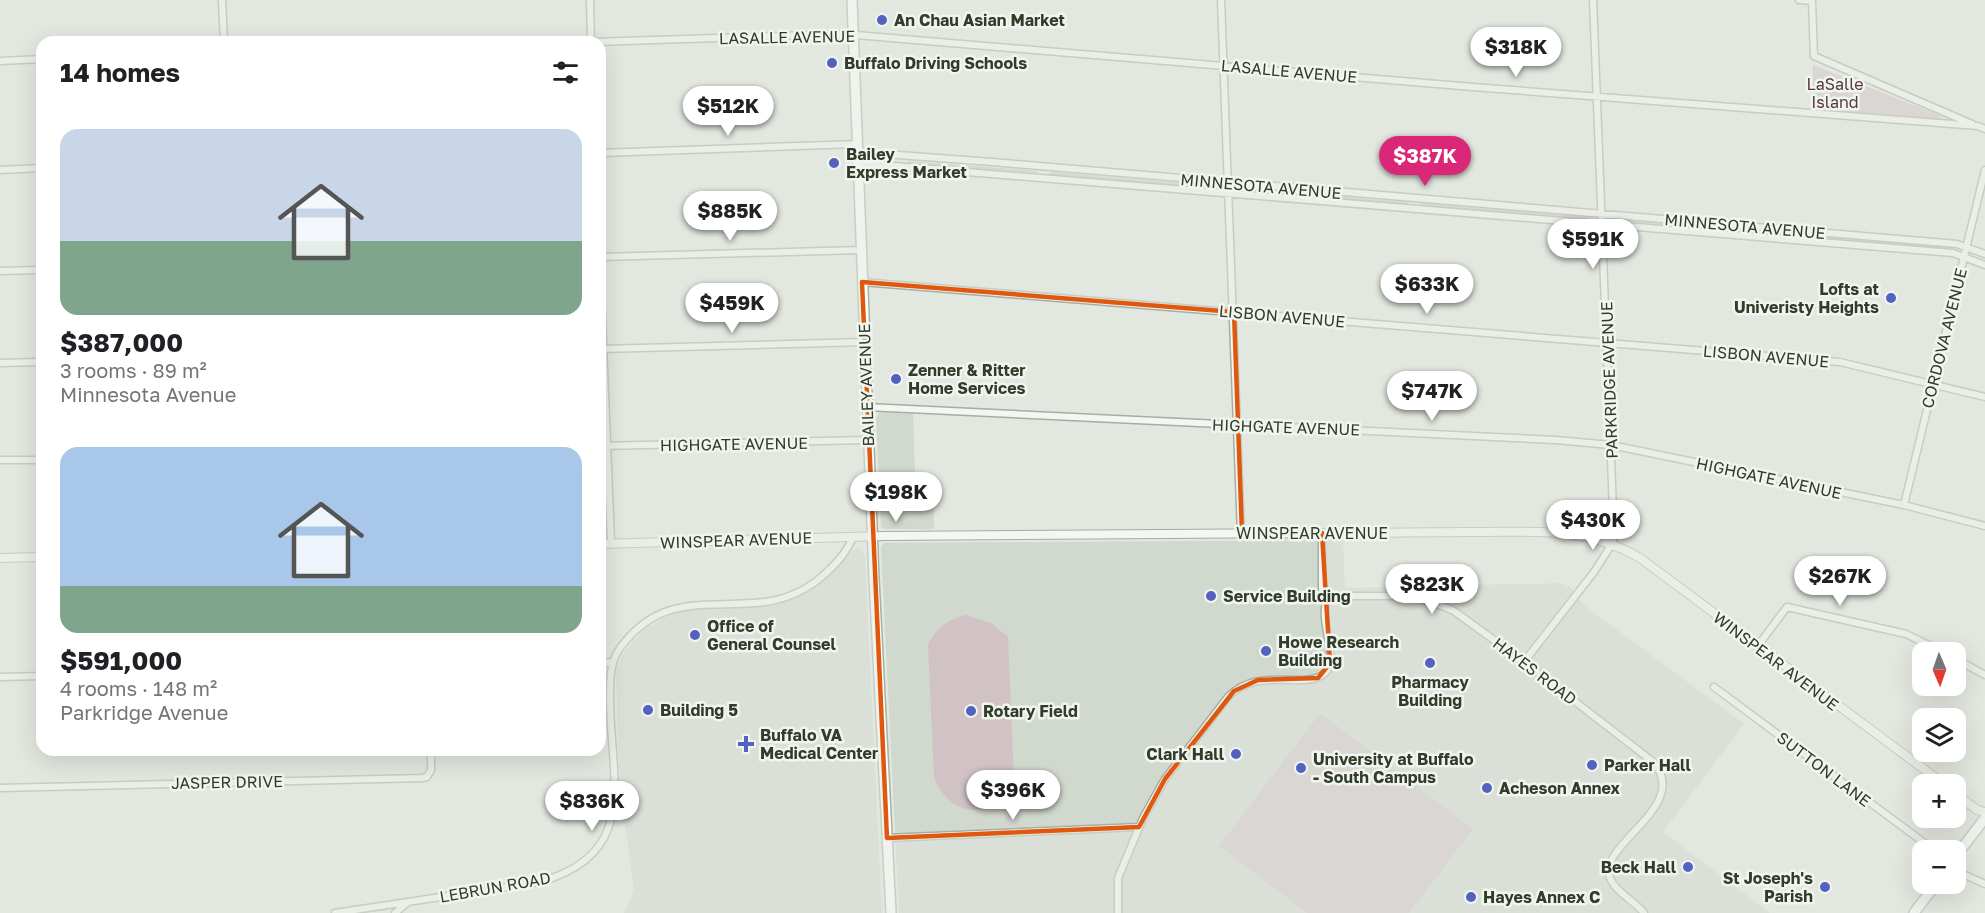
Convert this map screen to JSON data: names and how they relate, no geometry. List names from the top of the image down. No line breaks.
{"streets":{"main road":["BAILEY AVENUE"],"street":["LASALLE AVENUE","MINNESOTA AVENUE","LISBON AVENUE","CORDOVA AVENUE","PARKRIDGE AVENUE","HIGHGATE AVENUE","WINSPEAR AVENUE","HAYES ROAD","SUTTON LANE","JASPER DRIVE","LEBRUN ROAD"]},"crossings":[["LASALLE AVENUE","PARKRIDGE AVENUE"],["LASALLE AVENUE","BAILEY AVENUE"],["MINNESOTA AVENUE","CORDOVA AVENUE"],["MINNESOTA AVENUE","PARKRIDGE AVENUE"],["MINNESOTA AVENUE","BAILEY AVENUE"],["LISBON AVENUE","CORDOVA AVENUE"],["LISBON AVENUE","PARKRIDGE AVENUE"],["LISBON AVENUE","BAILEY AVENUE"],["CORDOVA AVENUE","HIGHGATE AVENUE"],["PARKRIDGE AVENUE","HIGHGATE AVENUE"],["PARKRIDGE AVENUE","WINSPEAR AVENUE"],["BAILEY AVENUE","HIGHGATE AVENUE"],["BAILEY AVENUE","WINSPEAR AVENUE"],["WINSPEAR AVENUE","LEBRUN ROAD"]],"parks":["LaSalle Island"],"places":{"other":["An Chau Asian Market","Buffalo Driving Schools","Bailey Express Market","Lofts at Univeristy Heights","Zenner & Ritter Home Services","Service Building","Office of General Counsel","Howe Research Building","Pharmacy Building","Building 5","Rotary Field","Clark Hall","Parker Hall","University at Buffalo - South Campus","Acheson Annex","Beck Hall","St Joseph's Parish","Hayes Annex C"],"health":["Buffalo VA Medical Center"]},"north":"bottom","page":{"price":["$318K","$512K","$387K","$885K","$591K","$633K","$459K","$747K","$198K","$430K","$267K","$823K","$396K","$836K"],"heading":"14 homes","list":[{"name":"$387,000","note":"3 rooms · 89 m² · Minnesota Avenue"},{"name":"$591,000","note":"4 rooms · 148 m² · Parkridge Avenue"}],"map_buttons":["+","−"]}}
